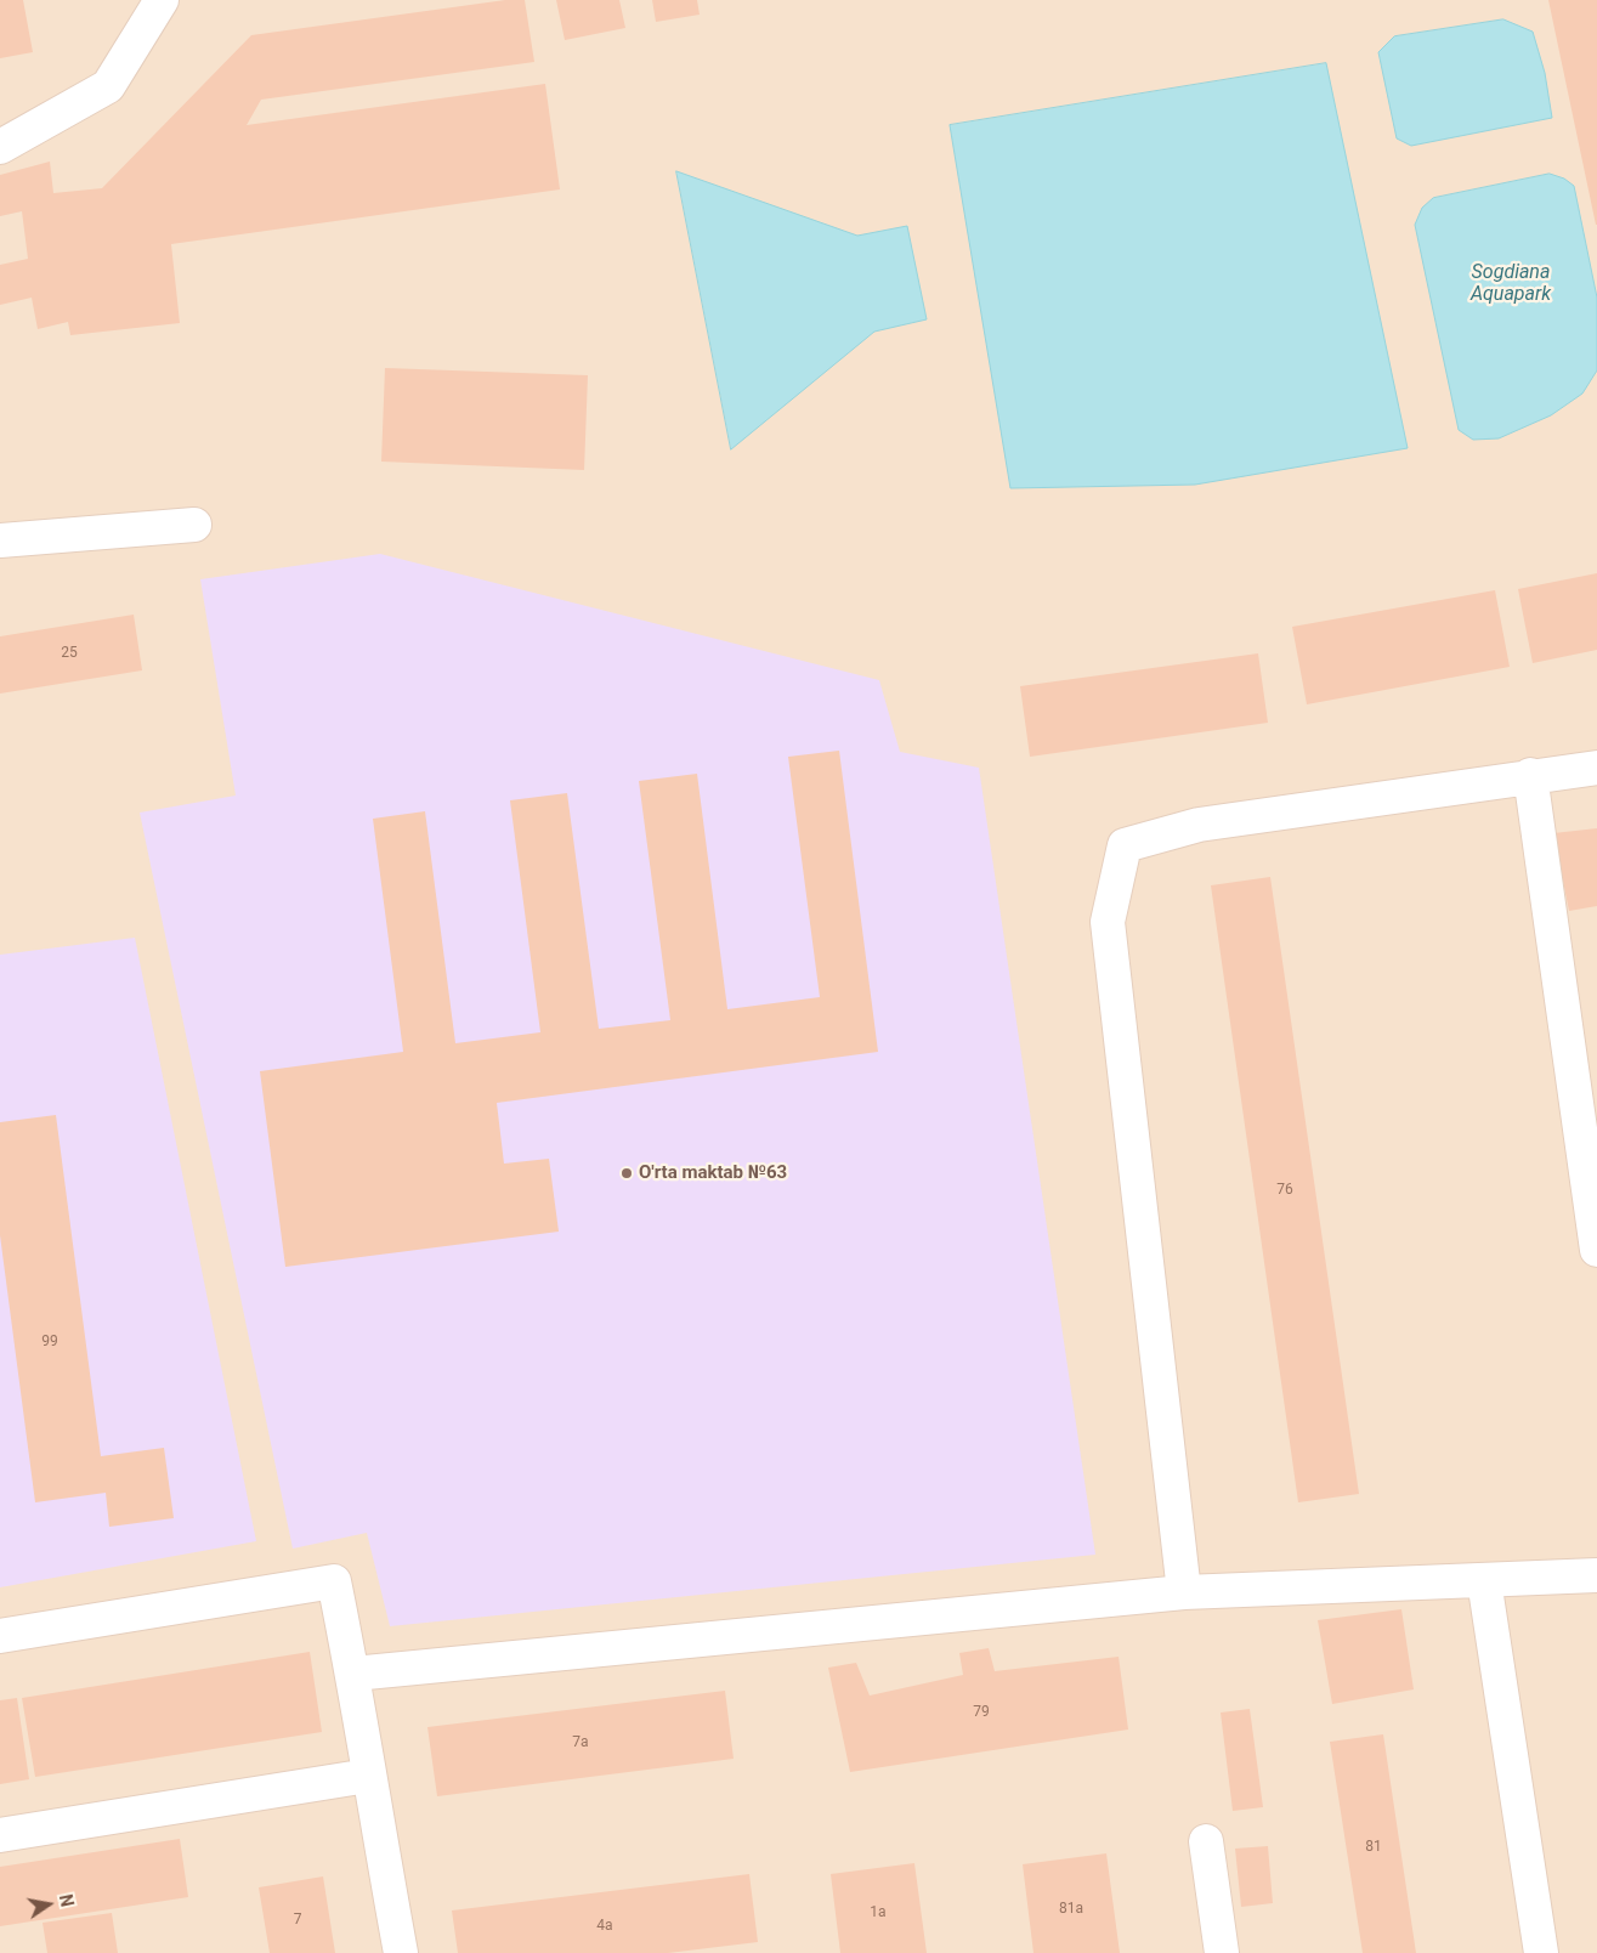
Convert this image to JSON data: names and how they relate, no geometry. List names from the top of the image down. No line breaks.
{"water":["Sogdiana Aquapark"],"places":["O'rta maktab №63"],"house_numbers":["25","76","99","79","7a","81","81a","1a","7","4a"],"north":"right"}
